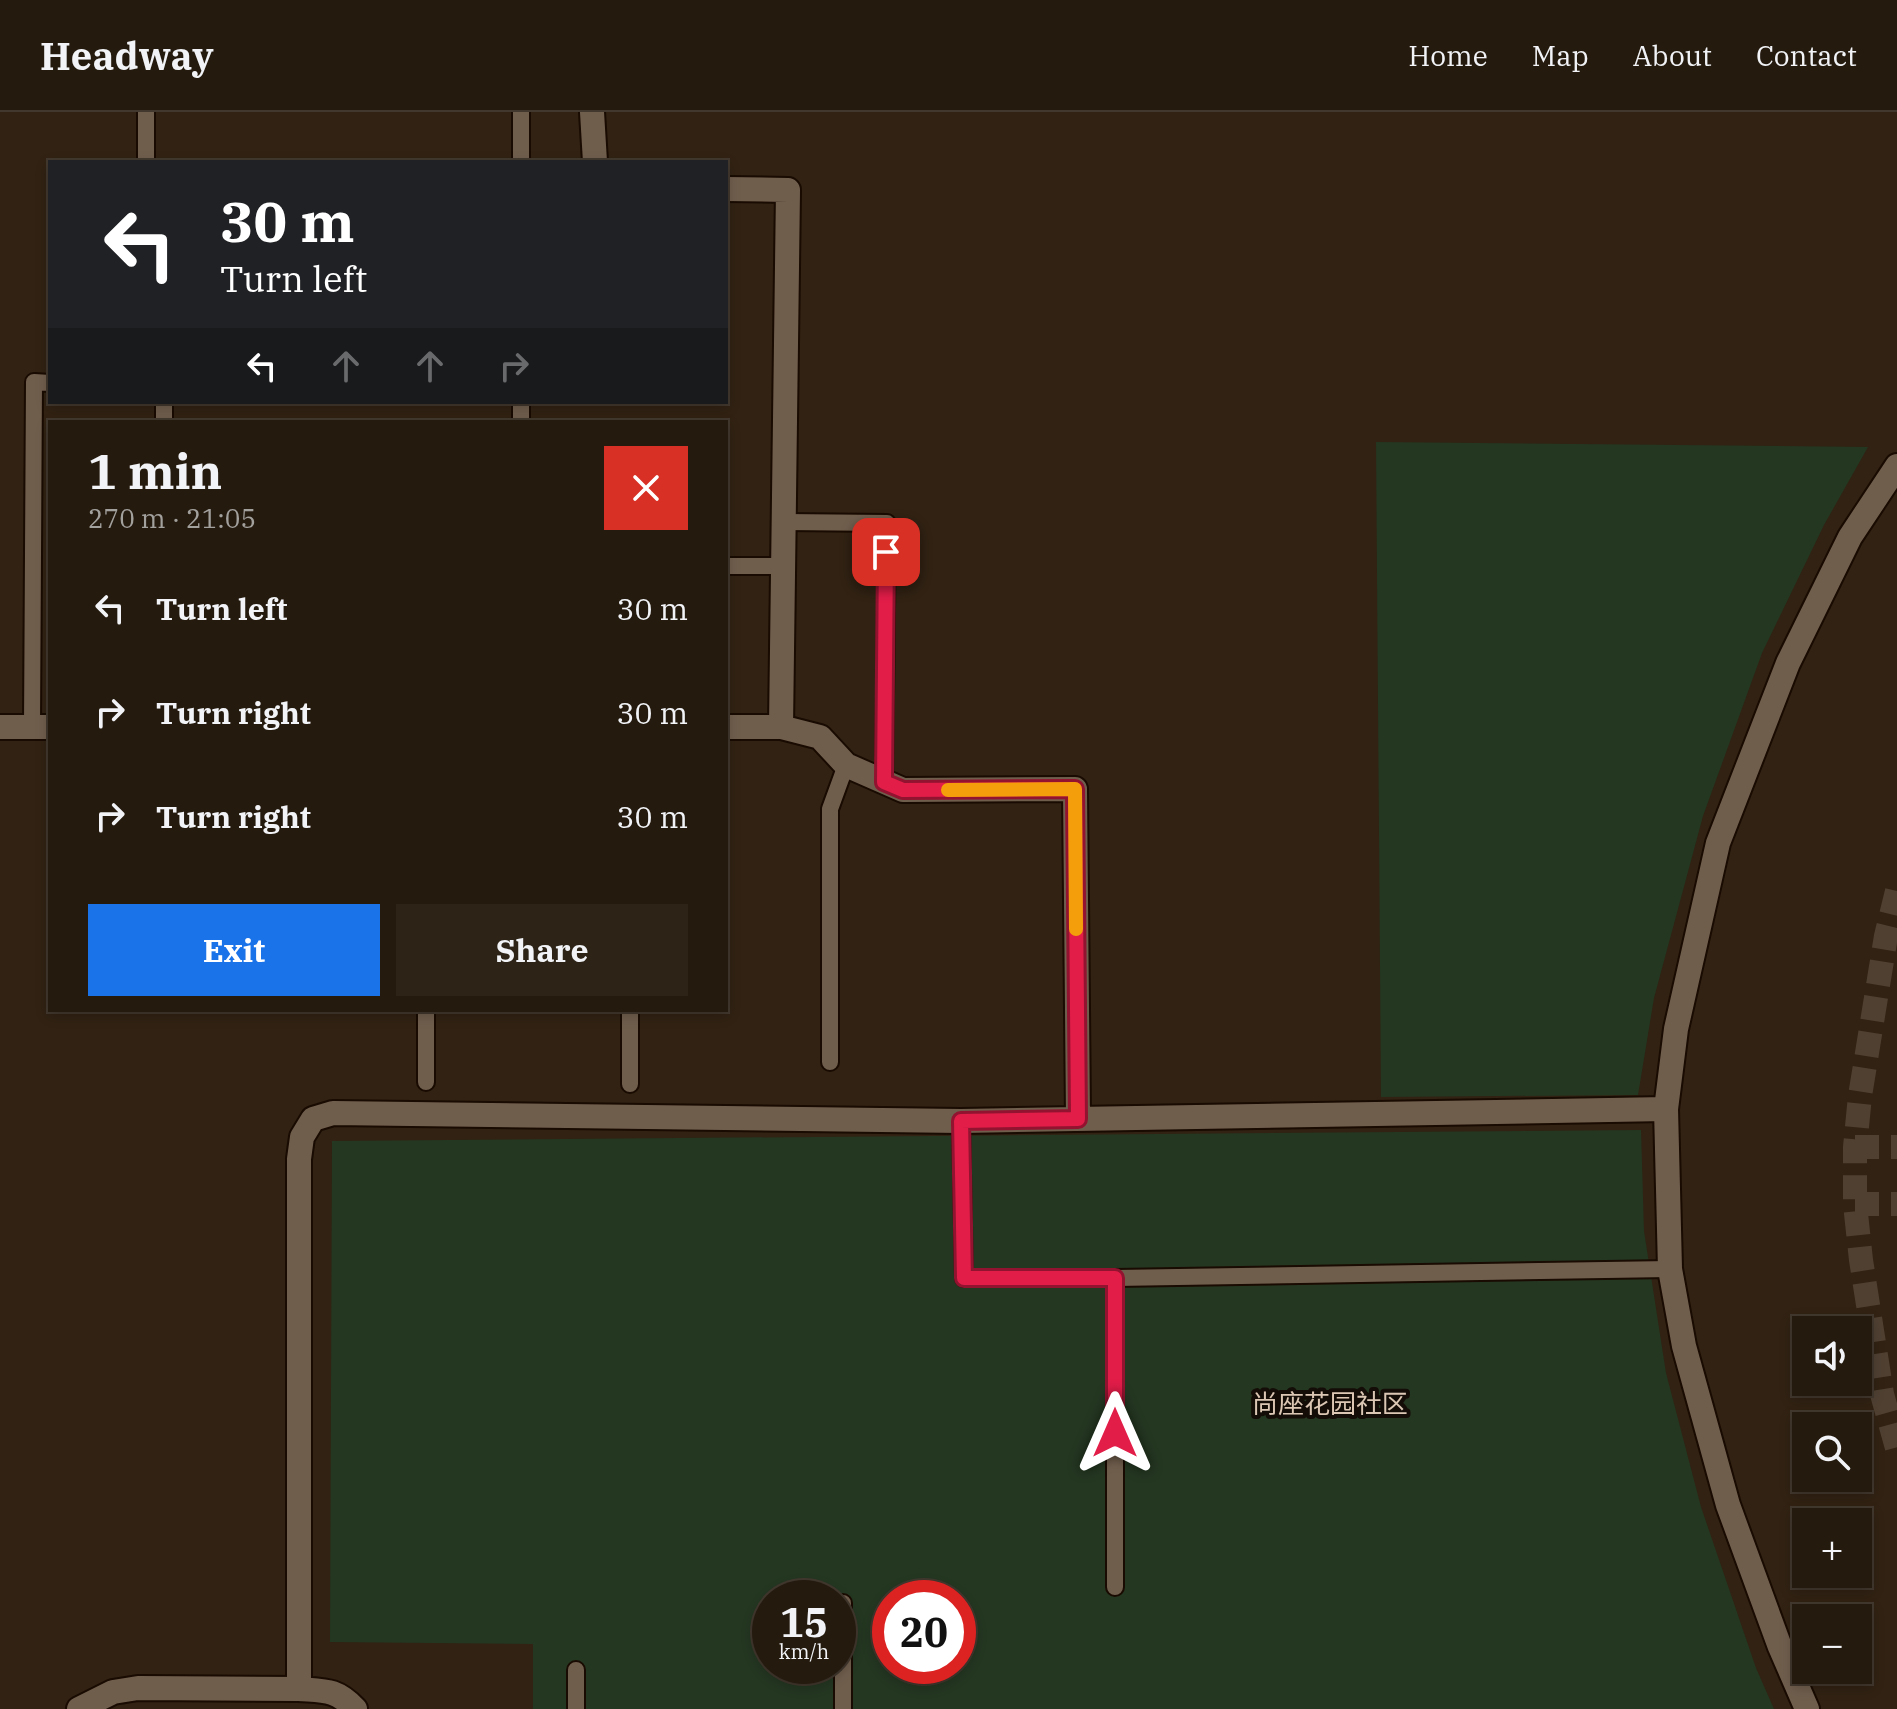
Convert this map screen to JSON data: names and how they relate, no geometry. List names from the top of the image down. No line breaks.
{"districts":["尚座花园社区"],"page":{"header":"Headway","nav":["Home","Map","About","Contact"],"turn":["30 m","Turn left"],"heading":["1 min","270 m · 21:05"],"list":[{"name":"Turn left","value":"30 m"},{"name":"Turn right","value":"30 m"},{"name":"Turn right","value":"30 m"}],"buttons":["Exit","Share"],"map_buttons":["+","−"],"speed":"15 km/h","limit":"20"}}
